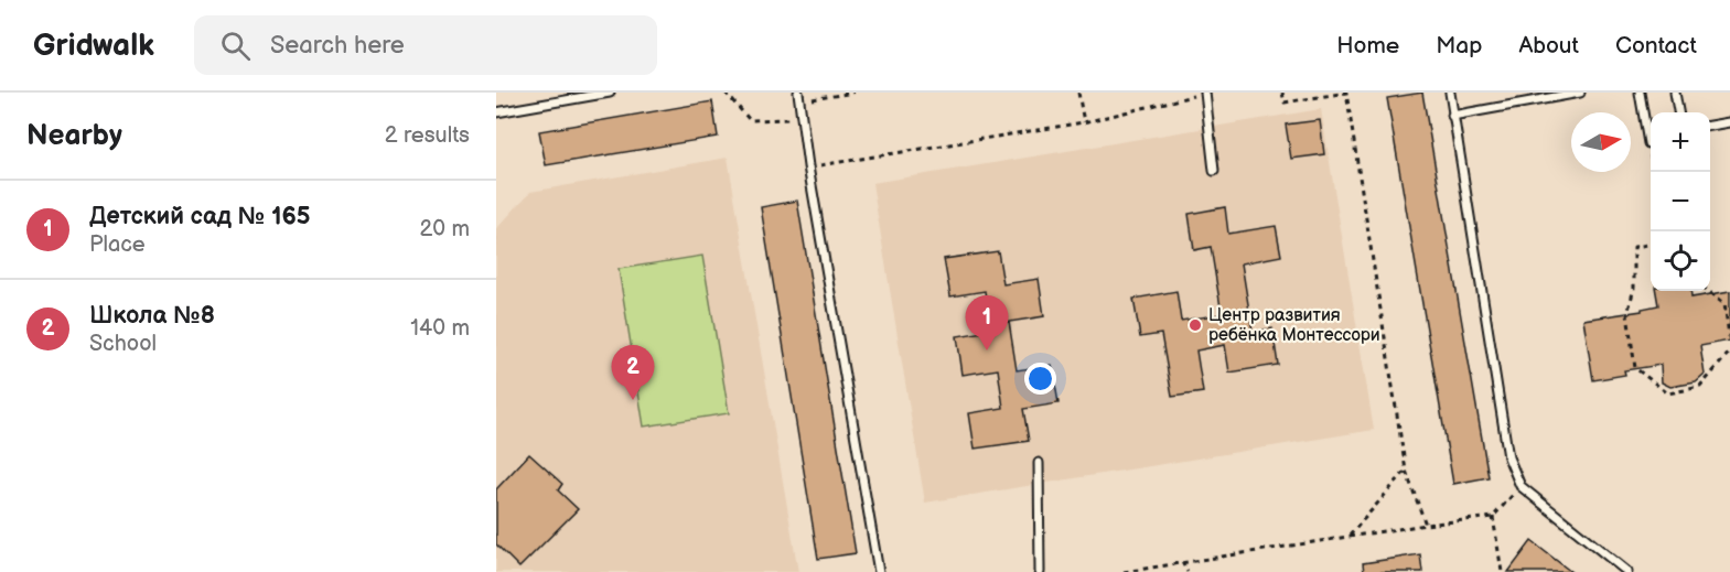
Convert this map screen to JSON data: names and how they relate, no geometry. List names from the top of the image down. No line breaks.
{"places":["Центр развития ребёнка Монтессори"],"north":"right","page":{"header":"Gridwalk","search":"Search here","nav":["Home","Map","About","Contact"],"heading":["Nearby","2 results"],"map_buttons":["+","−"],"list":[{"mark":"1","name":"Детский сад № 165","note":"Place","value":"20 m"},{"mark":"2","name":"Школа №8","note":"School","value":"140 m"}],"pins":["1","2"]}}
